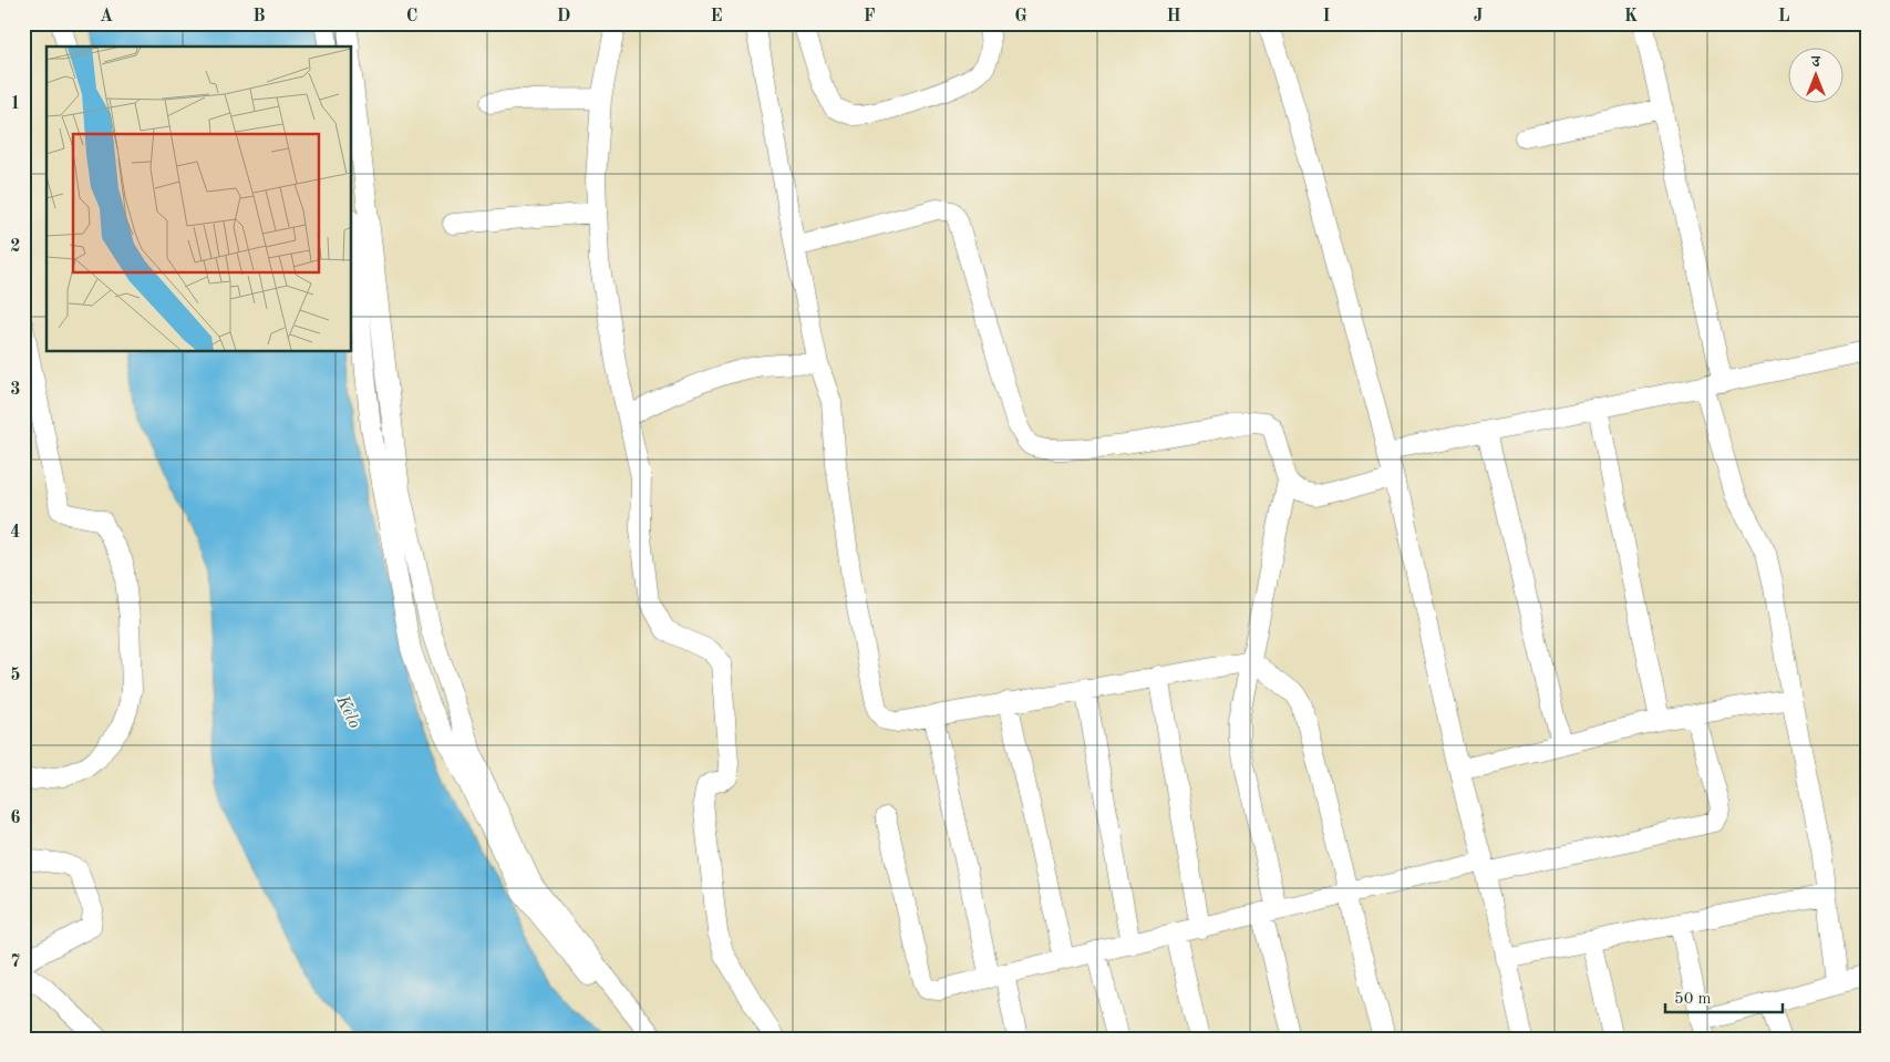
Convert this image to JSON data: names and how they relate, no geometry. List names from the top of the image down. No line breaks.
{"water":["Kelo"],"scale_bar":"50 m","north":"top","grid":{"columns":["A","B","C","D","E","F","G","H","I","J","K","L"],"rows":["1","2","3","4","5","6","7"]}}
